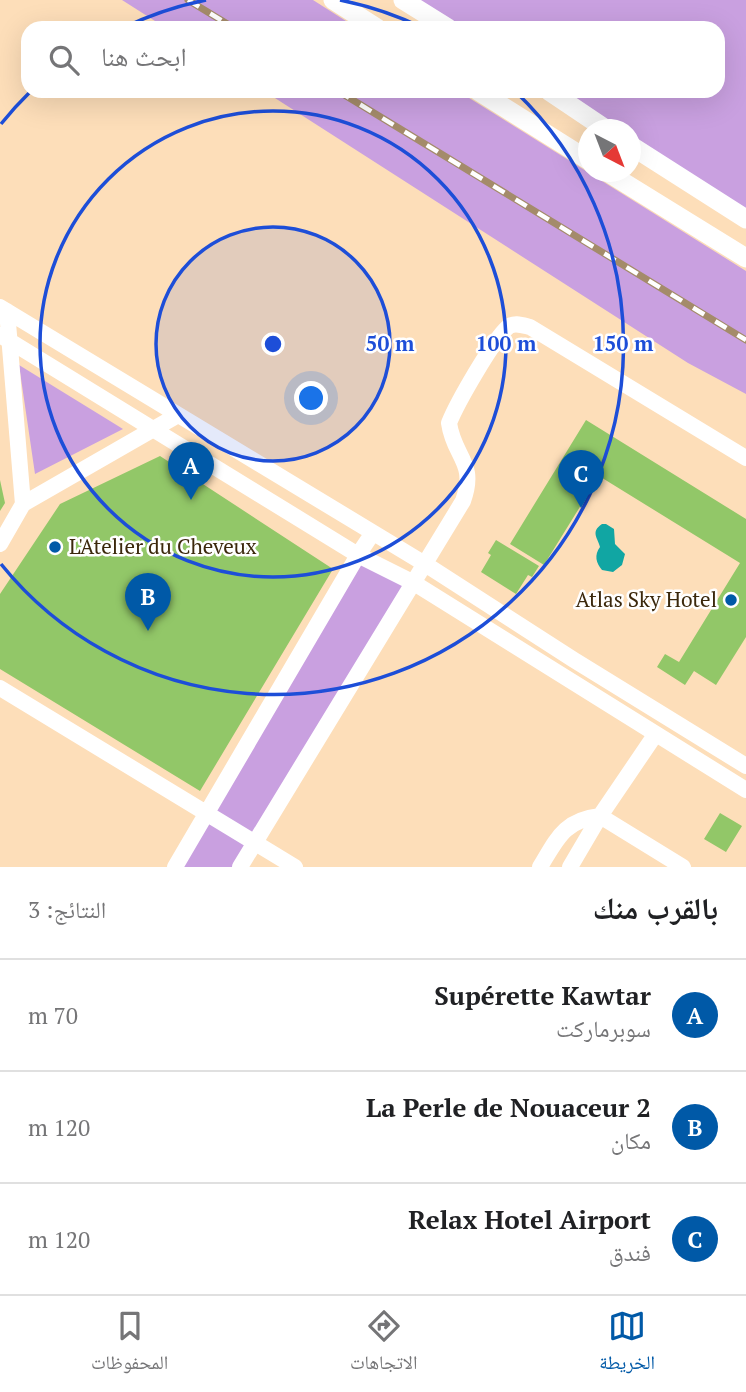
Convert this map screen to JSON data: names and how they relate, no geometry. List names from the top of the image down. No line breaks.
{"places":["L'Atelier du Cheveux","Atlas Sky Hotel"],"north":"bottom right","page":{"search":"ابحث هنا","pins":["A","C","B"],"heading":["بالقرب منك","النتائج: 3"],"list":[{"mark":"A","name":"Supérette Kawtar","note":"سوبرماركت","value":"70 m"},{"mark":"B","name":"La Perle de Nouaceur 2","note":"مكان","value":"120 m"},{"mark":"C","name":"Relax Hotel Airport","note":"فندق","value":"120 m"}],"nav":["الخريطة","الاتجاهات","المحفوظات"]},"rings":["50 m","100 m","150 m"]}
